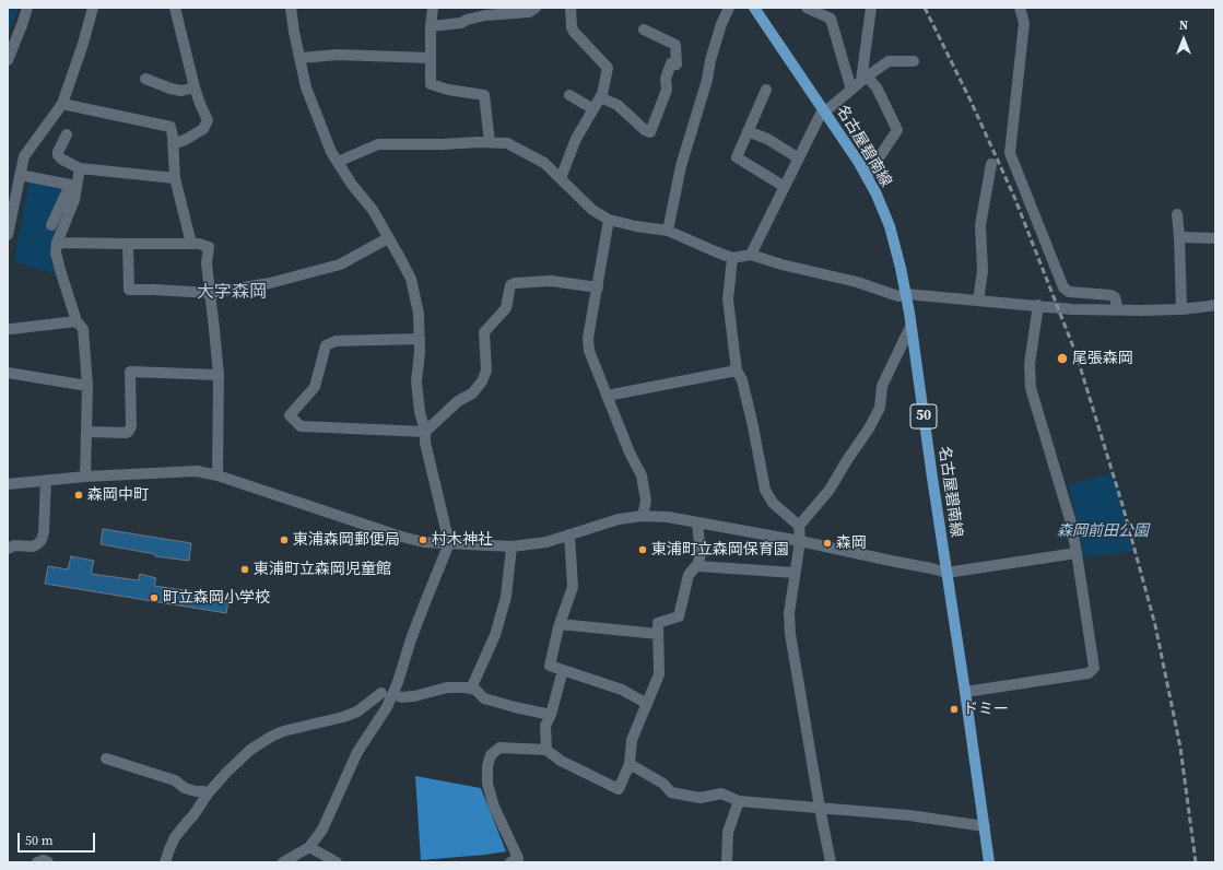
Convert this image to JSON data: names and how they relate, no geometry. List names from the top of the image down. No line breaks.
{"streets":{"main road":["名古屋碧南線","50"]},"districts":["大字森岡"],"parks":["森岡前田公園"],"places":["尾張森岡","森岡中町","東浦森岡郵便局","村木神社","森岡","東浦町立森岡保育園","東浦町立森岡児童館","町立森岡小学校","ドミー"],"scale_bar":"50 m","north":"top"}
